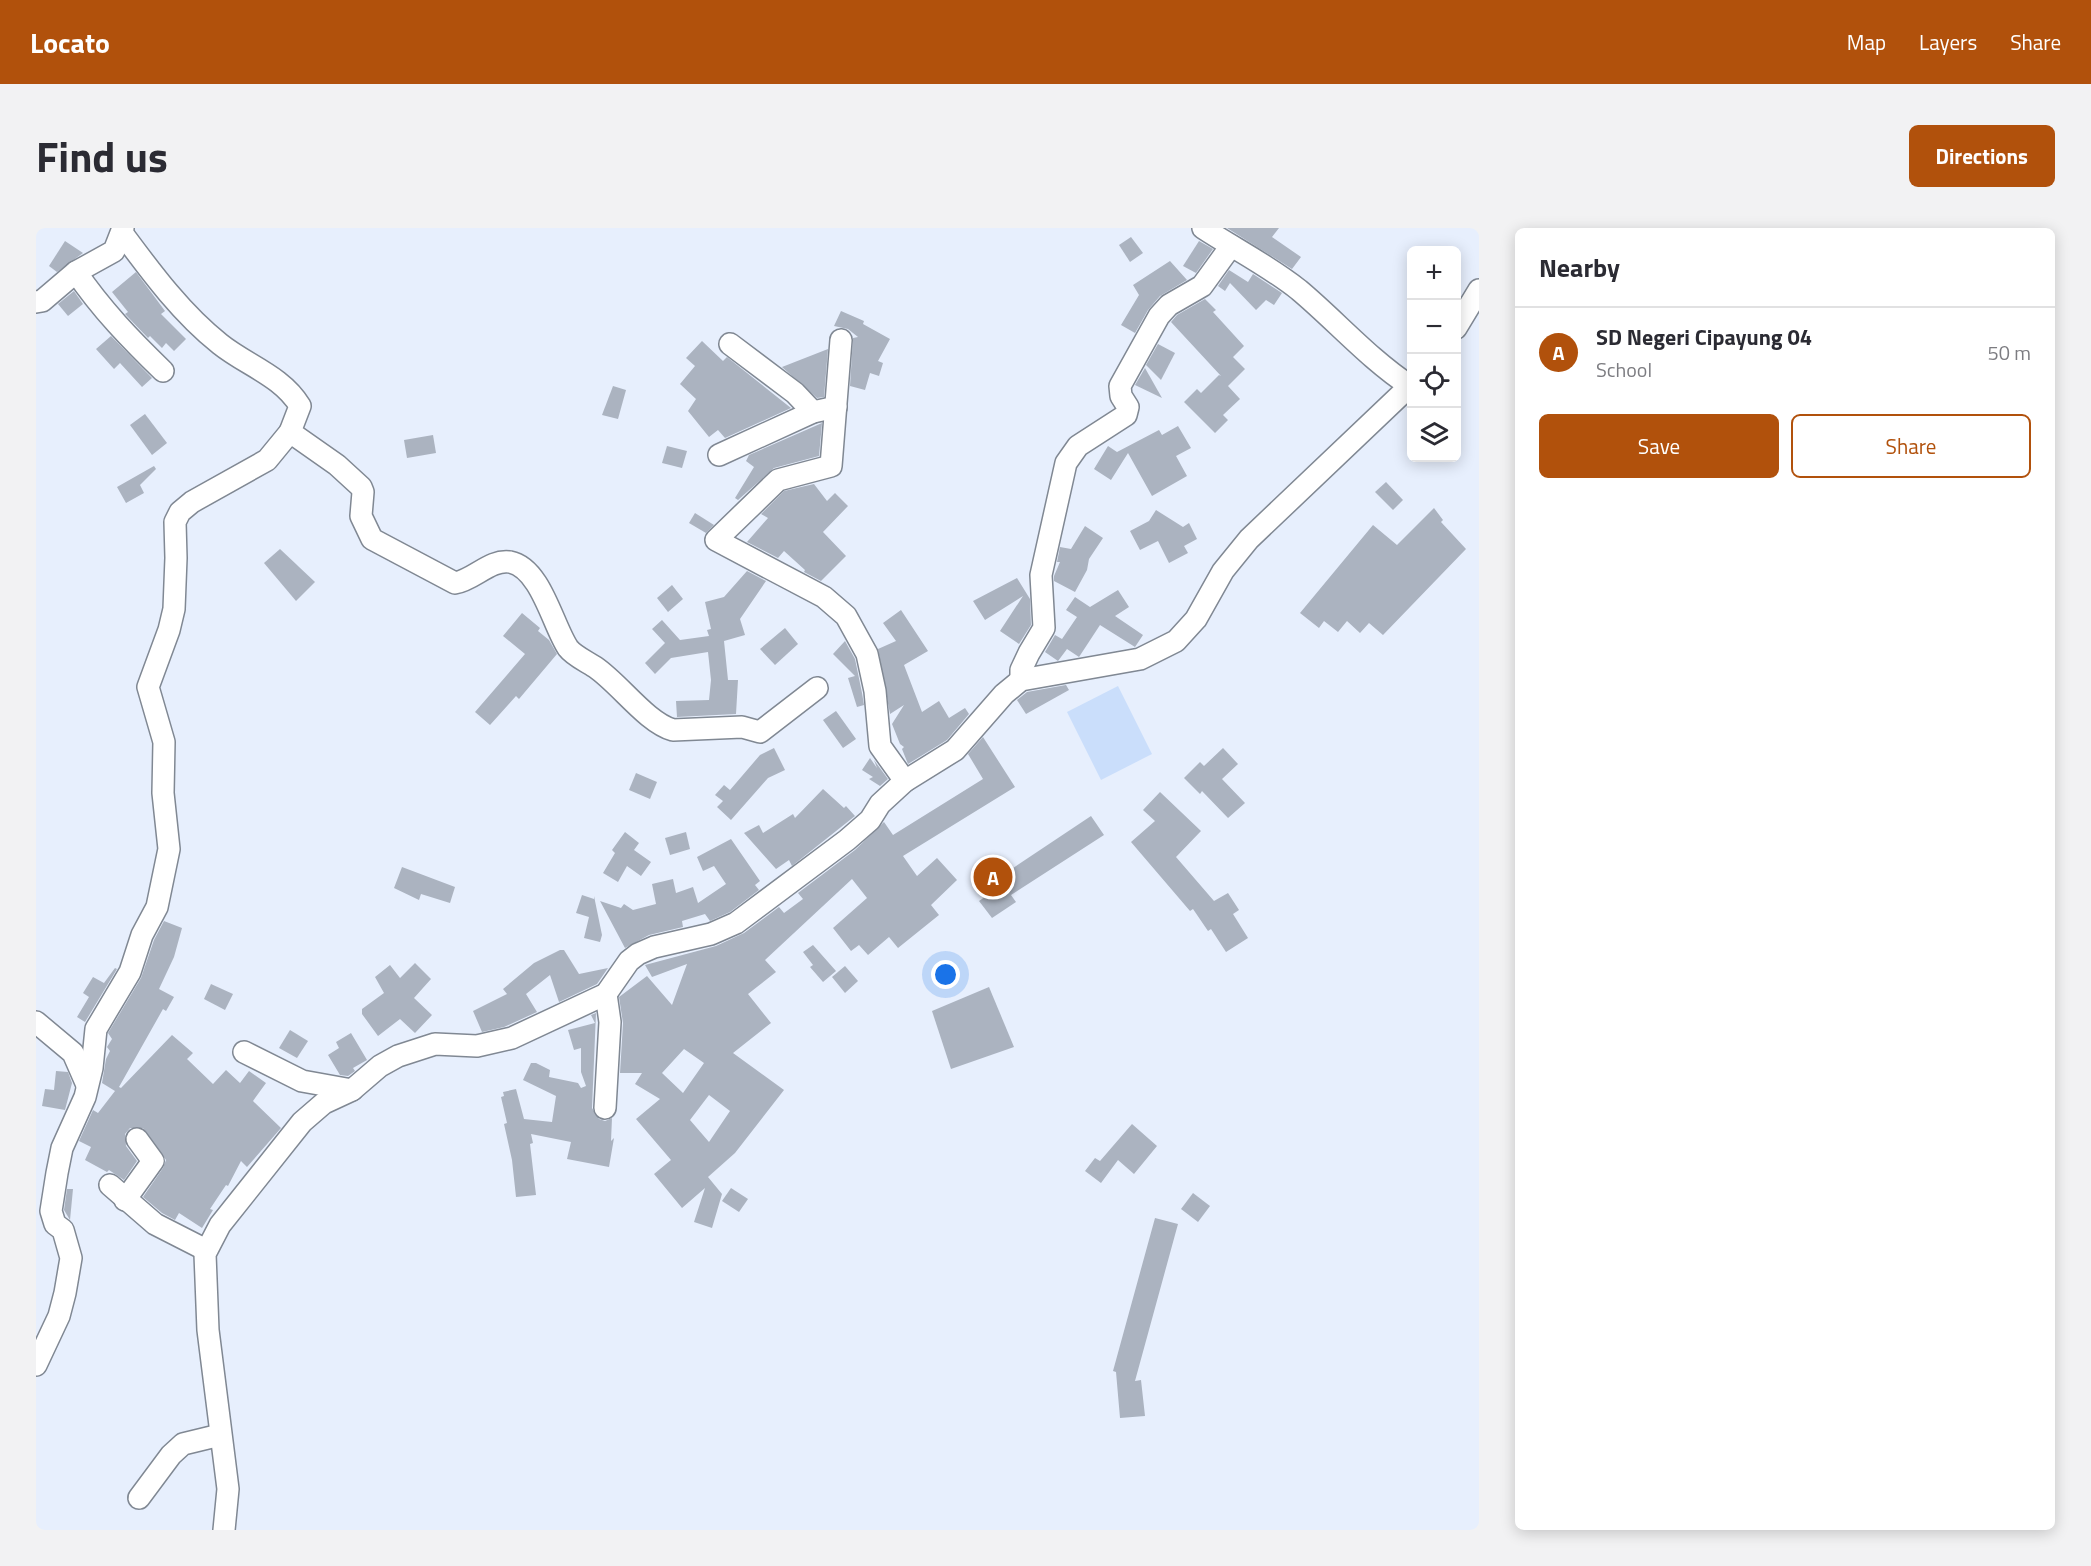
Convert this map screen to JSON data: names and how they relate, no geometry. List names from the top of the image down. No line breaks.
{"page":{"header":"Locato","nav":["Map","Layers","Share"],"title":"Find us","buttons":["Directions",["Save","Share"]],"heading":"Nearby","map_buttons":["+","−"],"list":[{"mark":"A","name":"SD Negeri Cipayung 04","note":"School","value":"50 m"}],"pins":"A"}}
